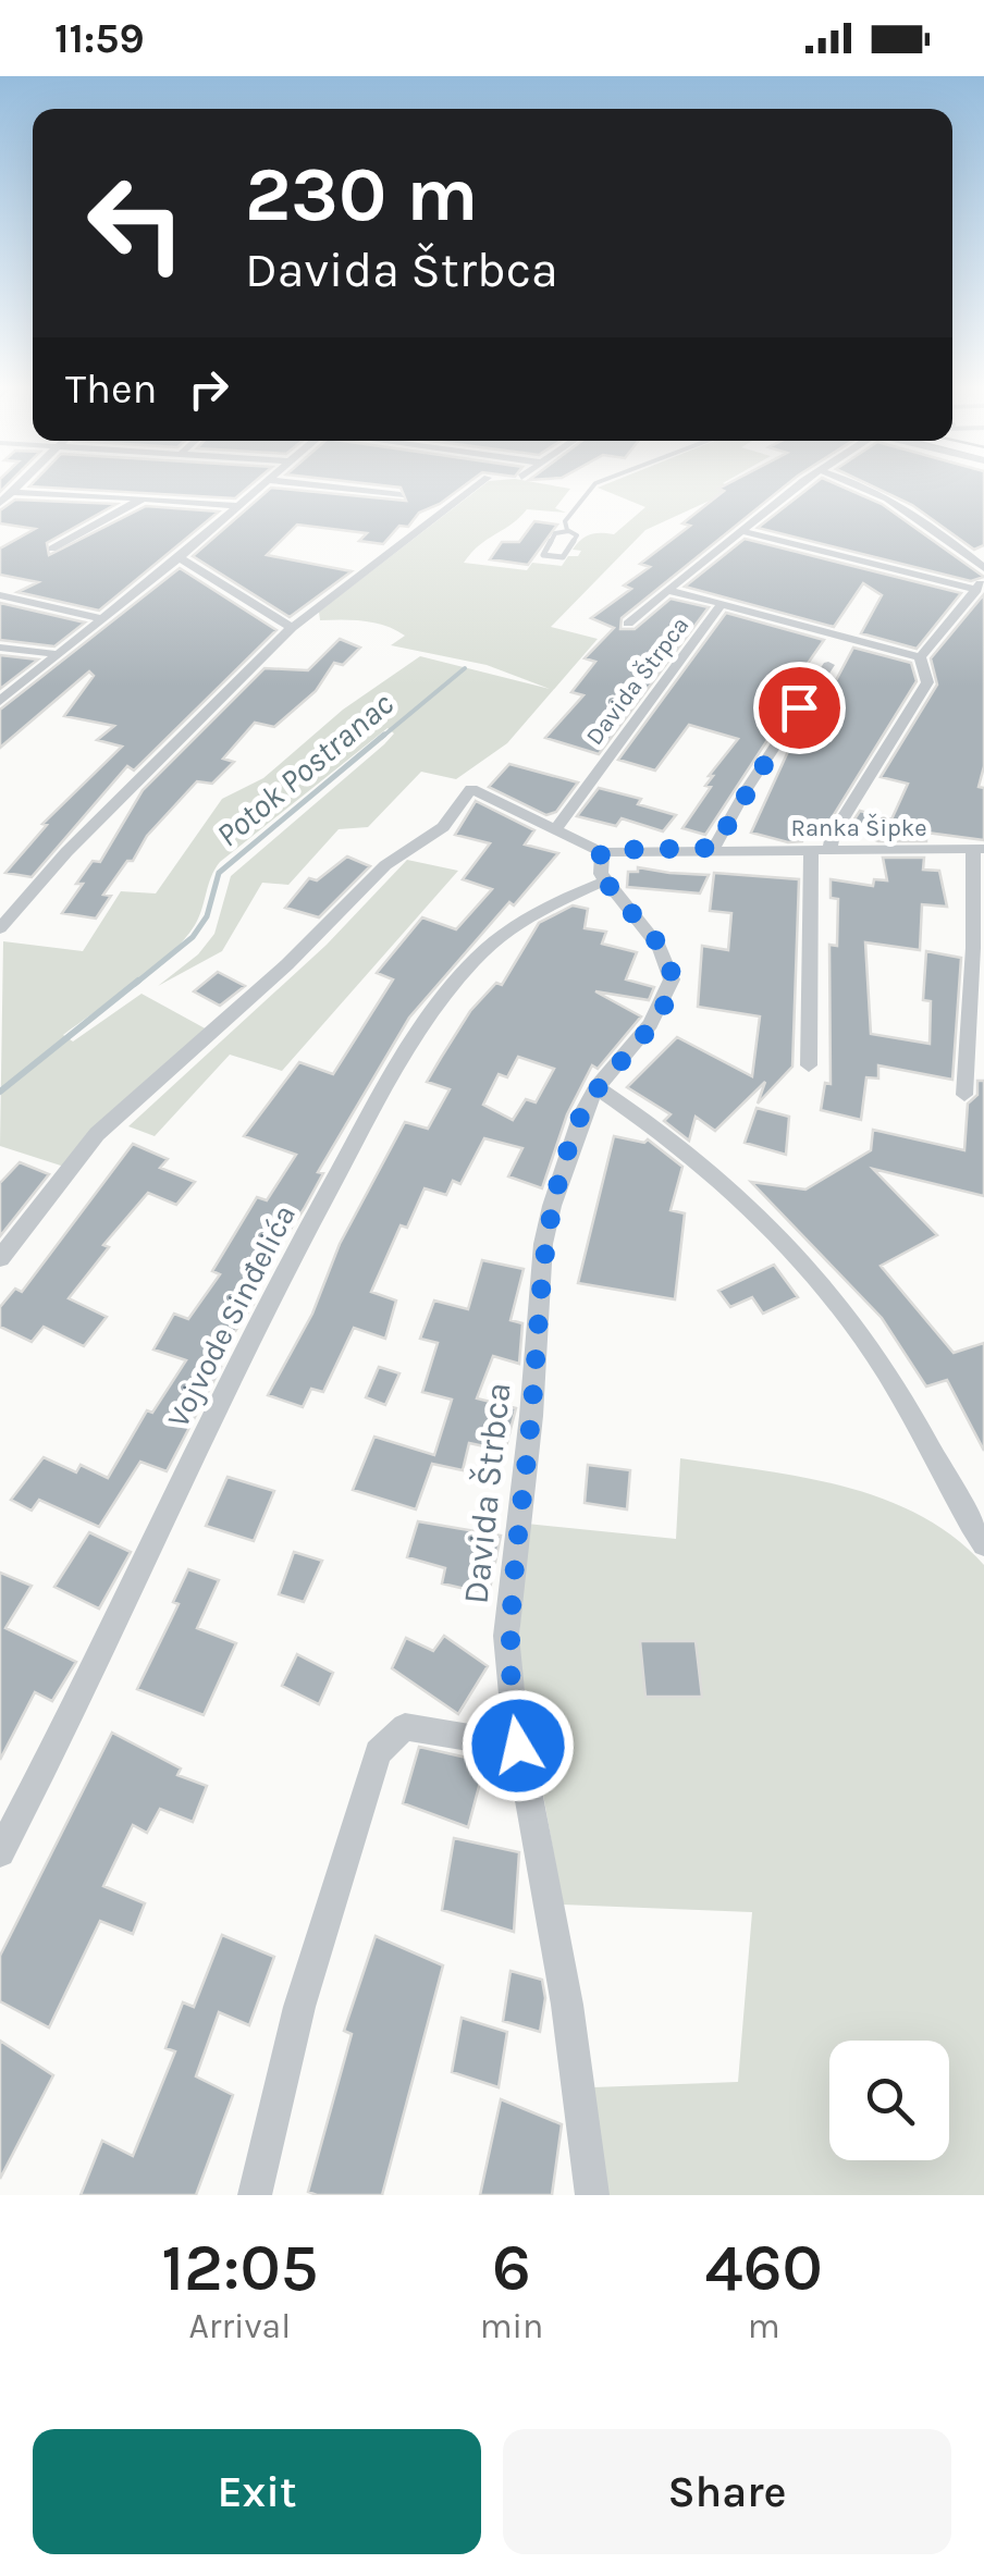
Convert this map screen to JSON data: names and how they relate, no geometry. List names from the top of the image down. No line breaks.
{"streets":{"street":["Davida Štrpca","Ranka Šipke","Vojvode Sinđelića","Davida Štrbca"]},"crossings":[["Vojvode Sinđelića","Davida Štrbca"]],"water":["Potok Postranac"],"page":{"status":"11:59","turn":["230 m","Davida Štrbca"],"then":"Then","eta":["12:05","Arrival","6","min","460","m"],"buttons":["Exit","Share"]}}
